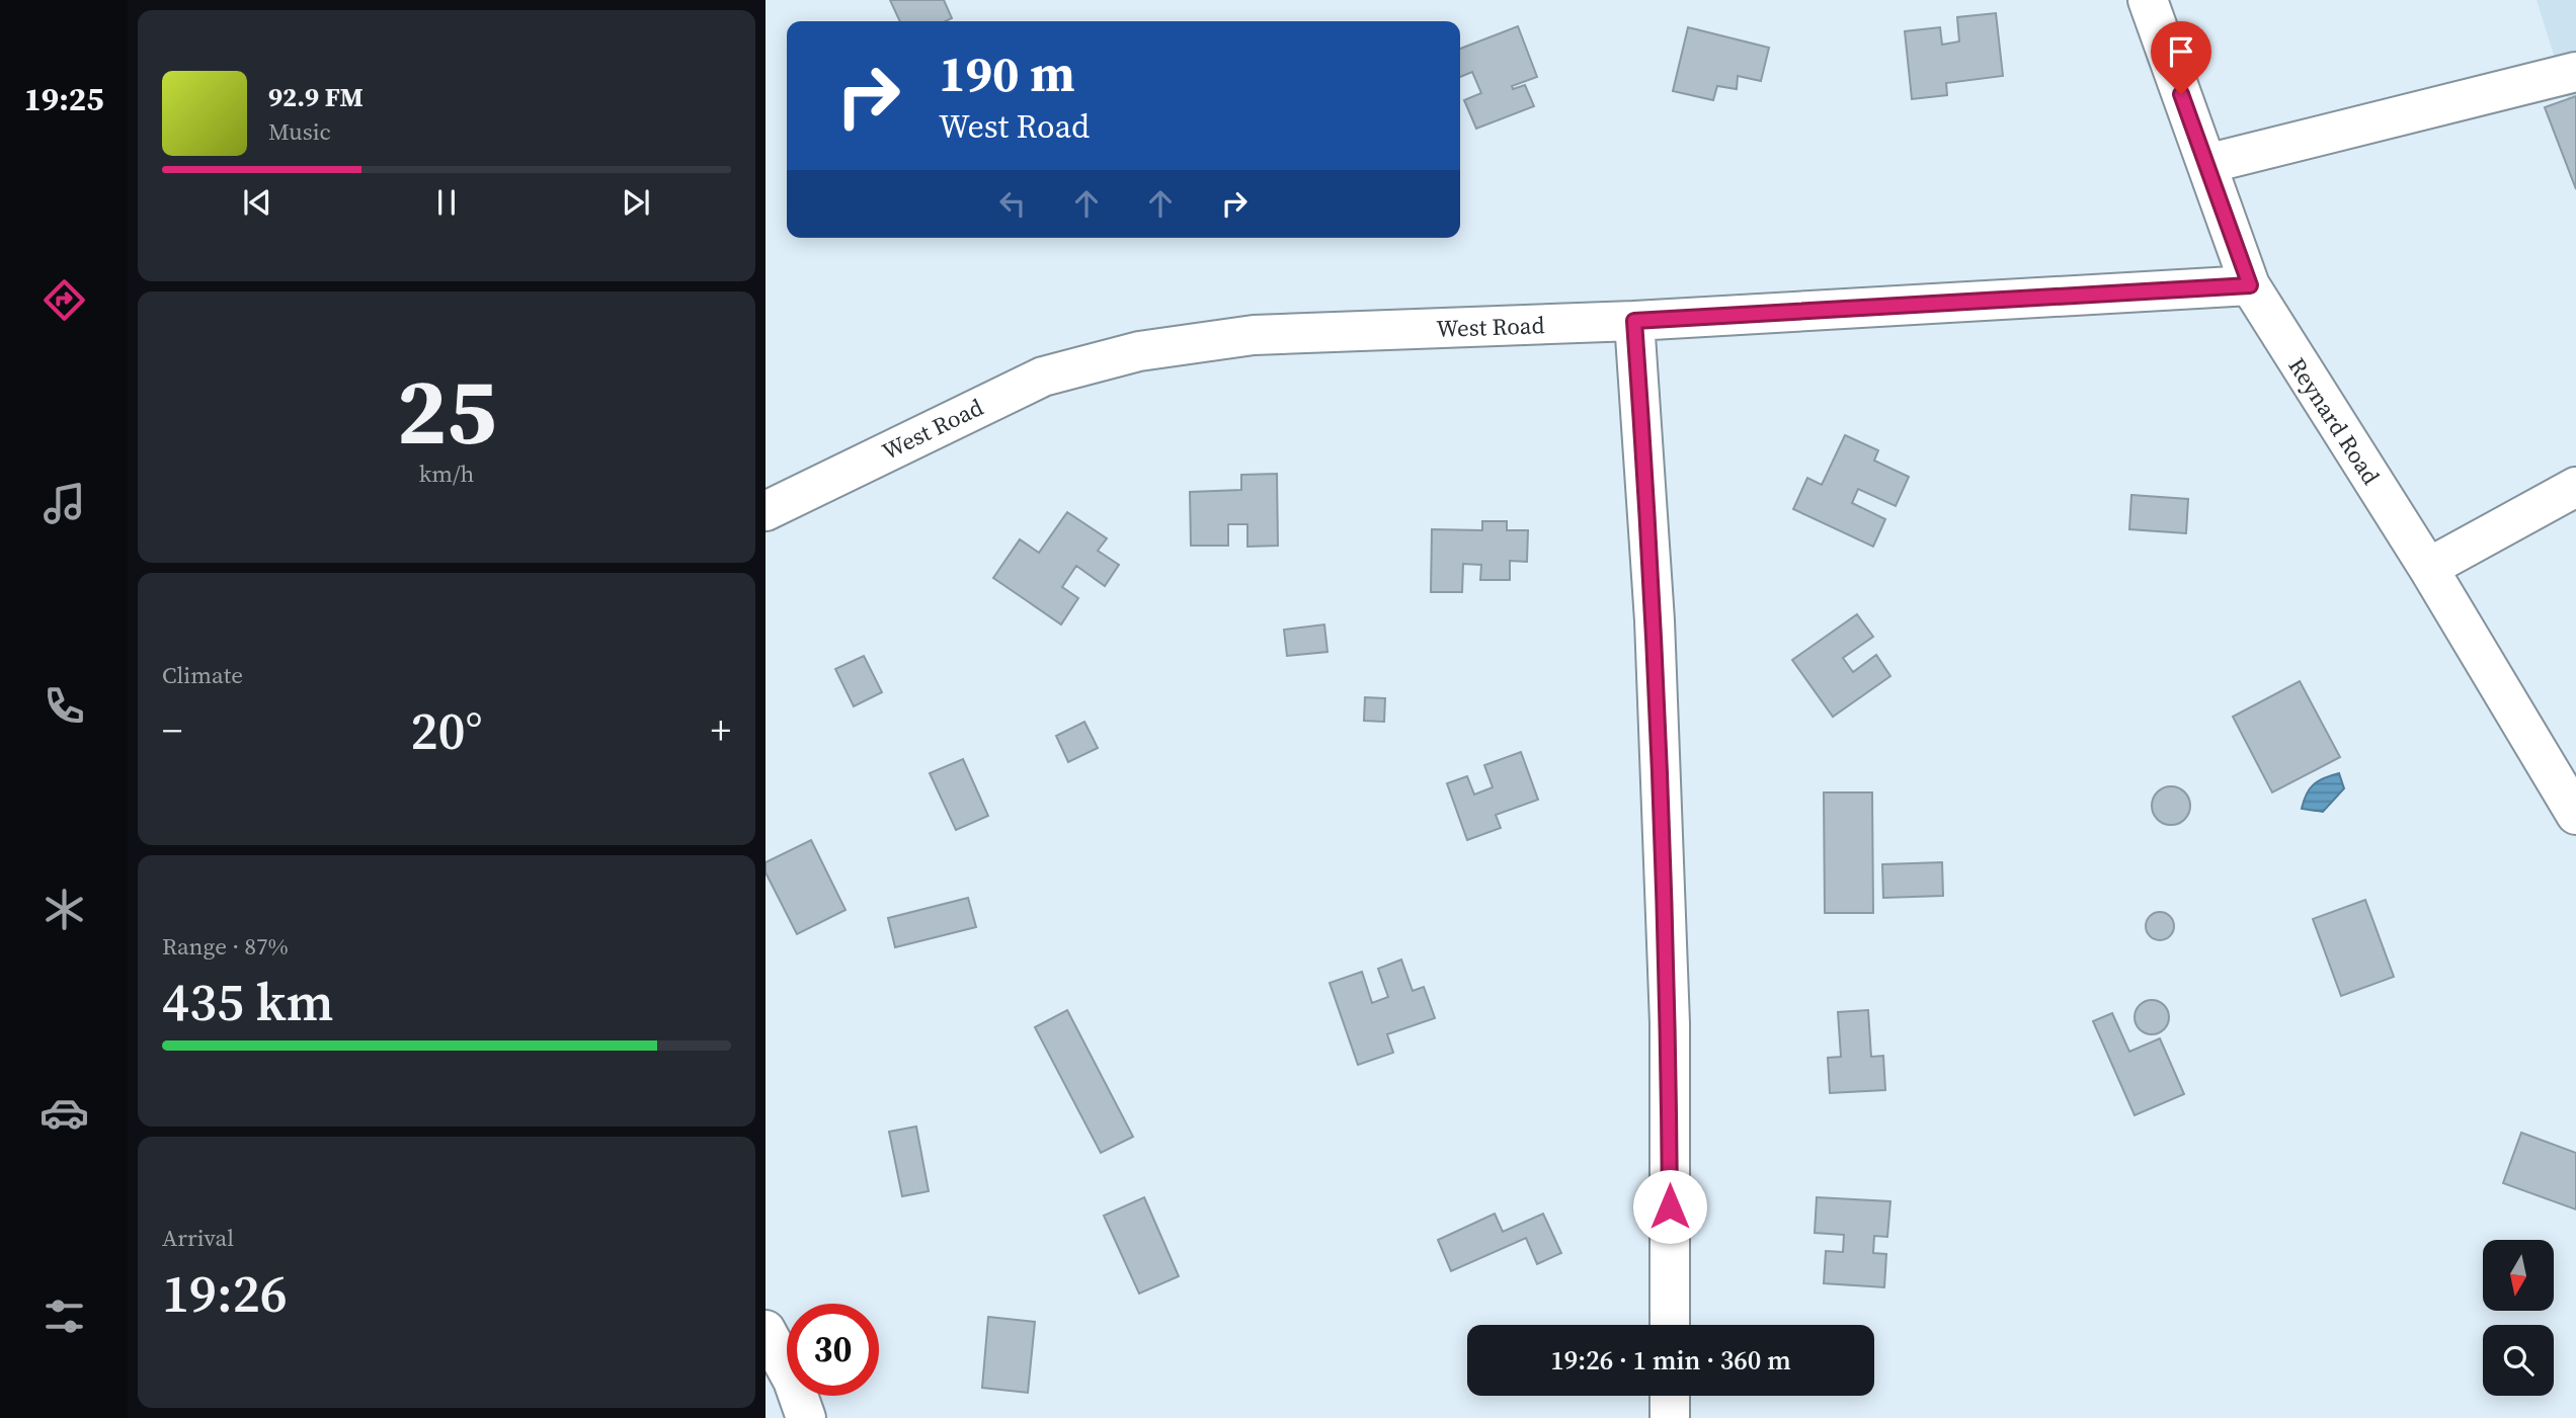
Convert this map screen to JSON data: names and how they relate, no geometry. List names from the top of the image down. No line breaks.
{"streets":{"street":["West Road","Reynard Road"]},"crossings":[["West Road","Reynard Road"]],"north":"bottom","page":{"tabs":"19:25","turn":["190 m","West Road"],"song":["92.9 FM","Music"],"tile":[["25","km/h"],"Climate",["Range · 87%","435 km"],["Arrival","19:26"]],"heat":["−","20°","+"],"limit":"30","trip":"19:26 · 1 min · 360 m"}}
